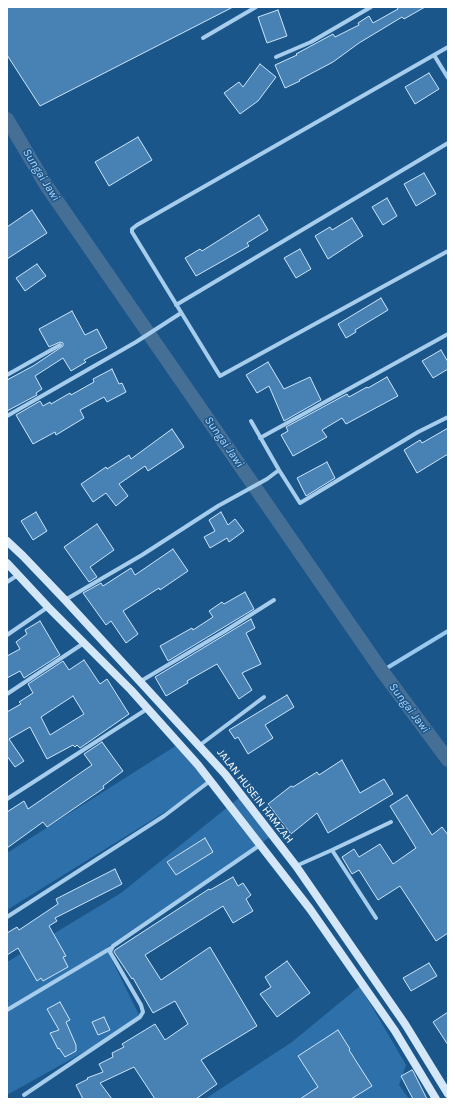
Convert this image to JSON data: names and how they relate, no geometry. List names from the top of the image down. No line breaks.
{"streets":{"street":["JALAN HUSEIN HAMZAH"]},"water":["Sungai Jawi"]}
